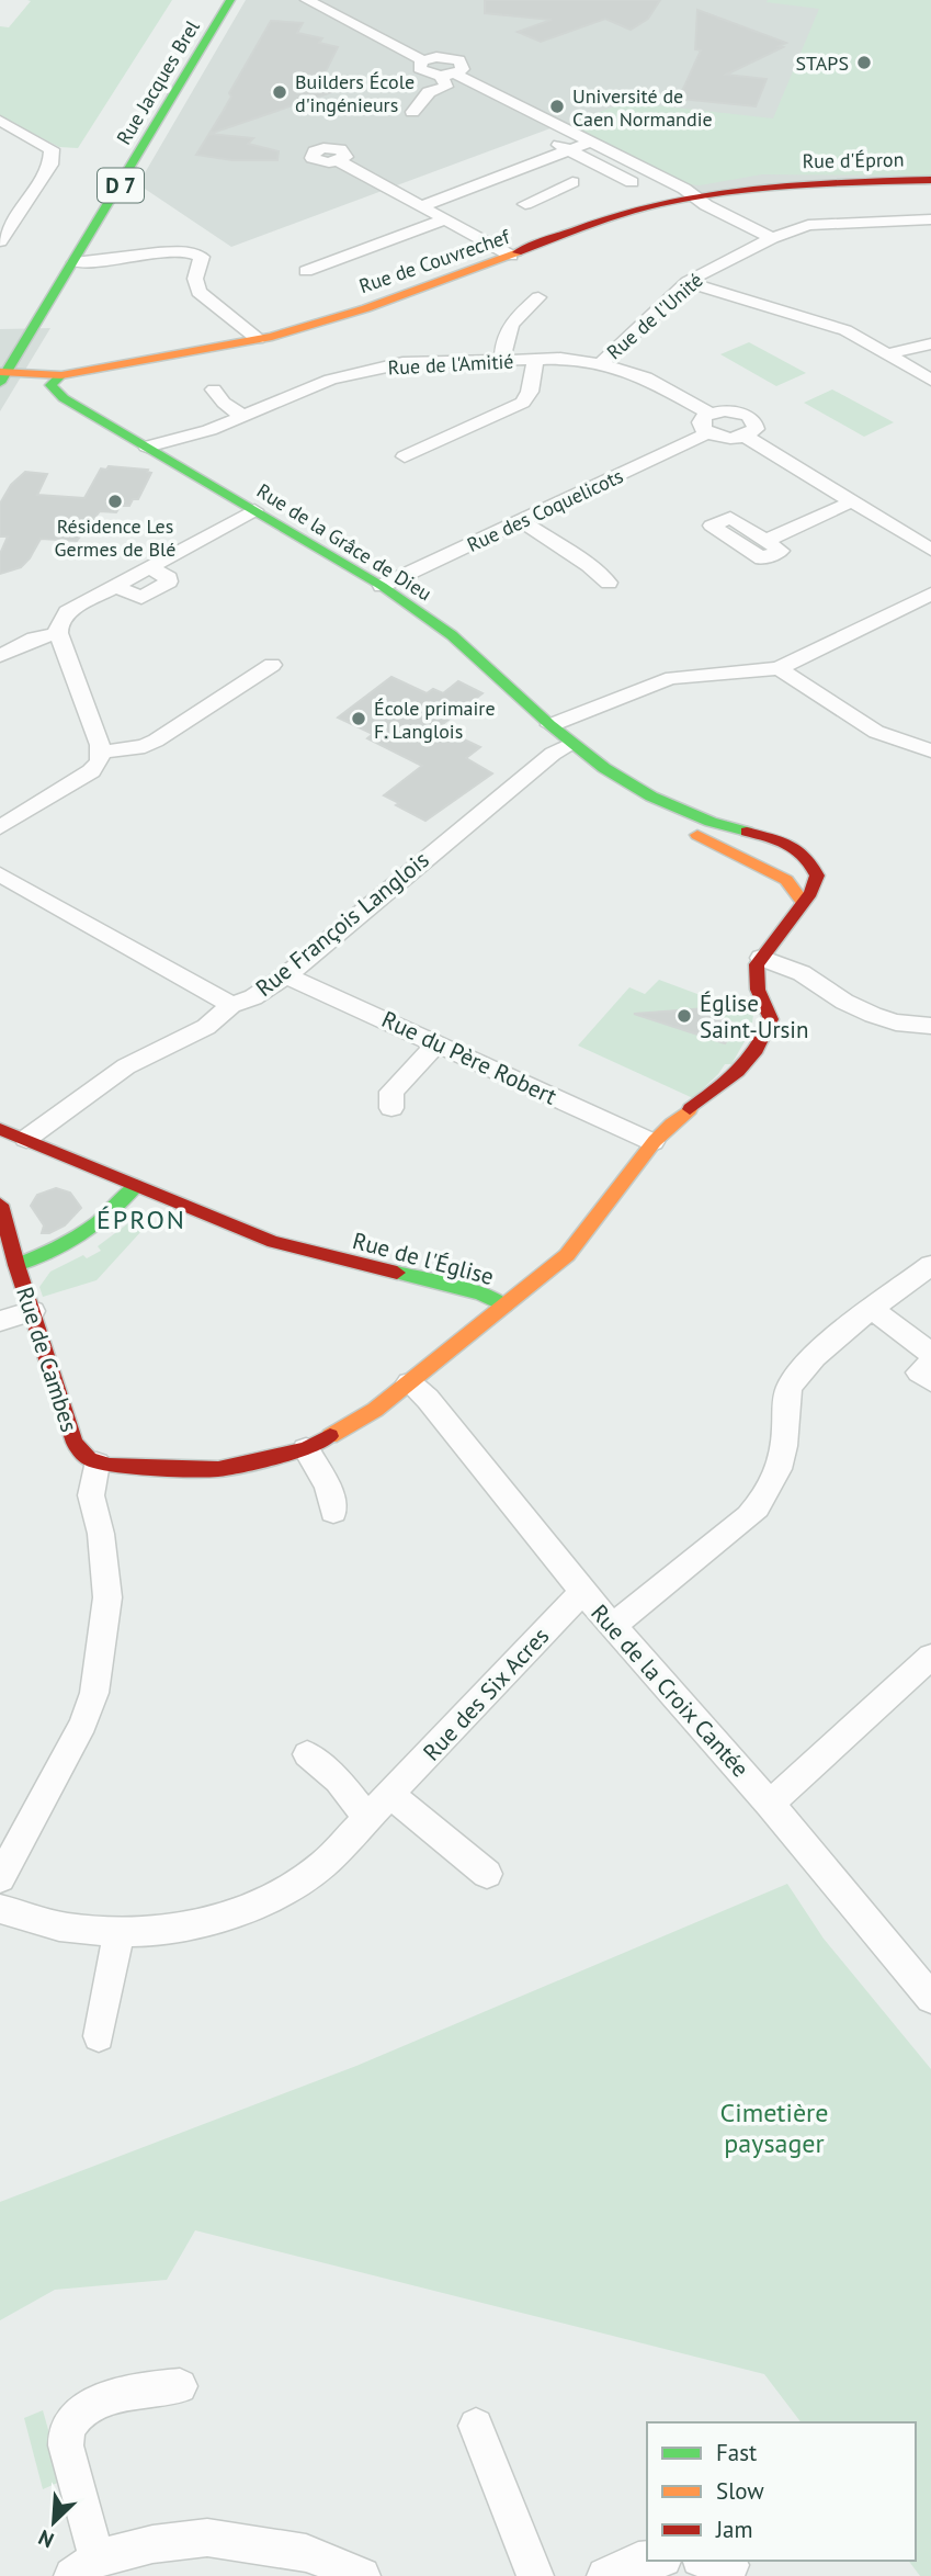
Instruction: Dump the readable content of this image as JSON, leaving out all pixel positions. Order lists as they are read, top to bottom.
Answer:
{
  "streets": {
    "street": [
      "Rue Jacques Brel",
      "Rue d'Épron",
      "D 7",
      "Rue de Couvrechef",
      "Rue de l'Unité",
      "Rue de l'Amitié",
      "Rue des Coquelicots",
      "Rue de la Grâce de Dieu",
      "Rue François Langlois",
      "Rue du Père Robert",
      "Rue de l'Église",
      "Rue de Cambes",
      "Rue de la Croix Cantée",
      "Rue des Six Acres"
    ]
  },
  "crossings": [
    ["Rue Jacques Brel", "Rue de Couvrechef"],
    ["Rue d'Épron", "Rue de Couvrechef"],
    ["Rue de Couvrechef", "Rue de la Grâce de Dieu"],
    ["Rue de l'Unité", "Rue de l'Amitié"],
    ["Rue de l'Amitié", "Rue de la Grâce de Dieu"],
    ["Rue des Coquelicots", "Rue de la Grâce de Dieu"],
    ["Rue de la Grâce de Dieu", "Rue François Langlois"],
    ["Rue François Langlois", "Rue du Père Robert"],
    ["Rue François Langlois", "Rue de l'Église"],
    ["Rue du Père Robert", "Rue de l'Église"],
    ["Rue de la Croix Cantée", "Rue des Six Acres"]
  ],
  "districts": ["ÉPRON"],
  "parks": ["Cimetière paysager"],
  "places": [
    "STAPS",
    "Builders École d'ingénieurs",
    "Université de Caen Normandie",
    "Résidence Les Germes de Blé",
    "École primaire F. Langlois",
    "Église Saint-Ursin"
  ],
  "legend": ["Fast", "Slow", "Jam"],
  "north": "bottom left"
}
